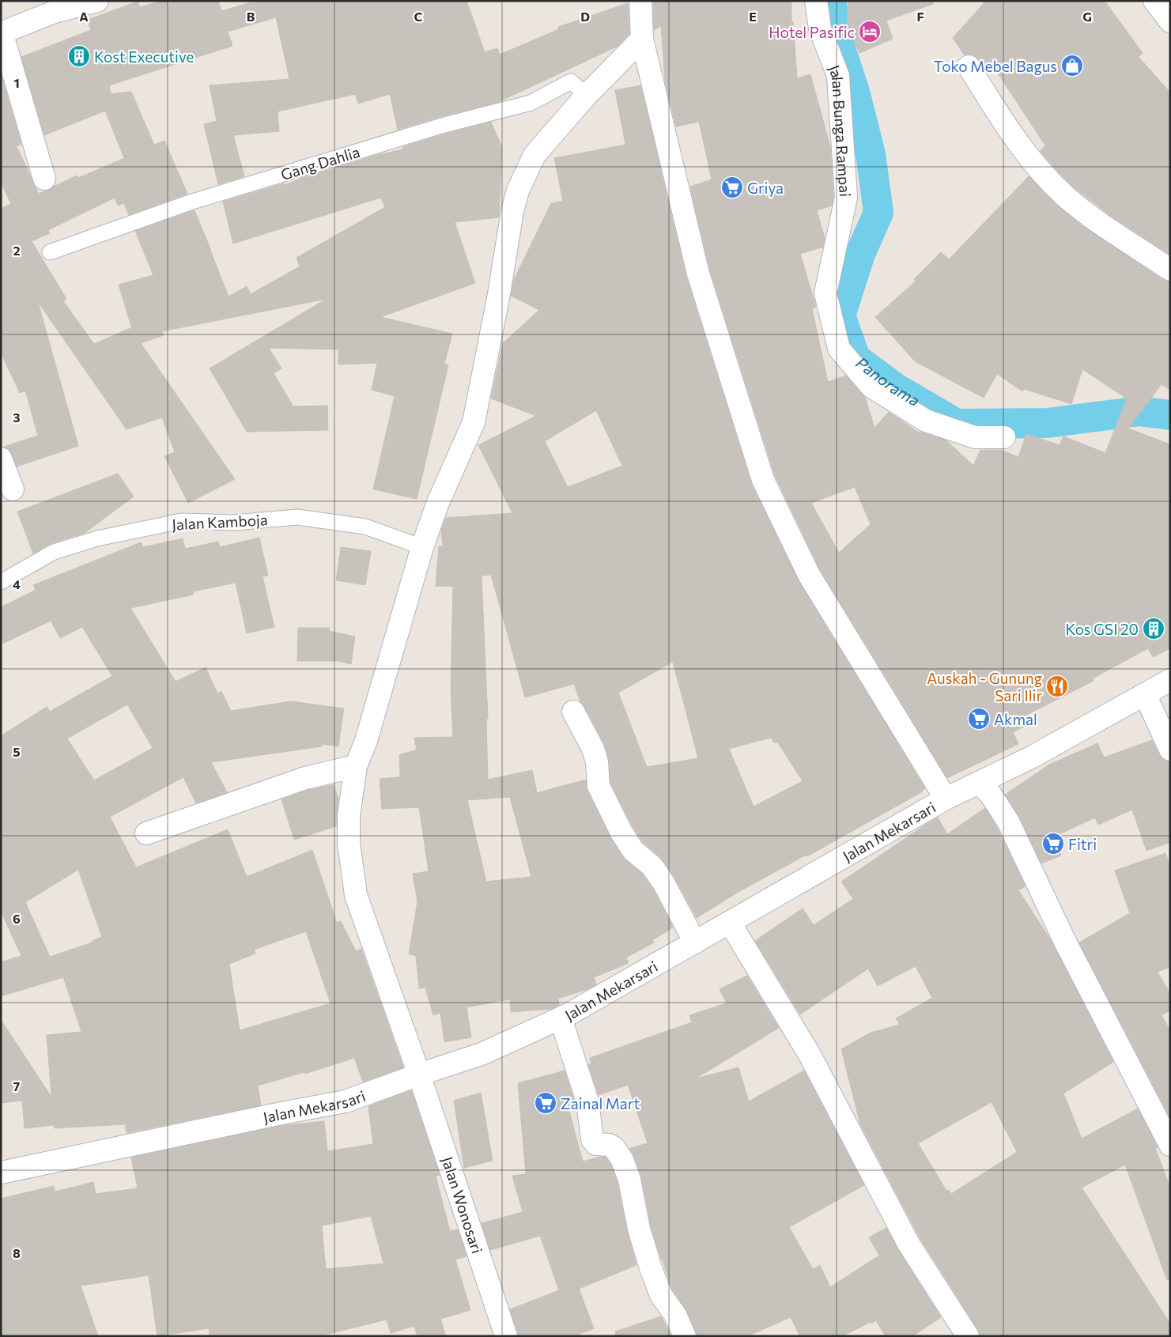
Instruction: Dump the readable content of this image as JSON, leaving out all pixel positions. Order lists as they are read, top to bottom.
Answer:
{
  "streets": {
    "street": ["Jalan Bunga Rampai", "Jalan Mekarsari", "Jalan Wonosari"],
    "lane": ["Gang Dahlia", "Jalan Kamboja"]
  },
  "crossings": [
    ["Gang Dahlia", "Jalan Wonosari"],
    ["Jalan Kamboja", "Jalan Wonosari"],
    ["Jalan Mekarsari", "Jalan Wonosari"]
  ],
  "water": ["Panorama"],
  "places": {
    "hotel": ["Hotel Pasific"],
    "building": ["Kost Executive", "Kos GSI 20"],
    "shop": ["Toko Mebel Bagus"],
    "supermarket": [
      "Griya",
      "Akmal",
      "Fitri",
      "Zainal Mart"
    ],
    "restaurant": ["Auskah - Gunung Sari Ilir"]
  },
  "grid": {
    "columns": [
      "A",
      "B",
      "C",
      "D",
      "E",
      "F",
      "G"
    ],
    "rows": [
      "1",
      "2",
      "3",
      "4",
      "5",
      "6",
      "7",
      "8"
    ]
  }
}
